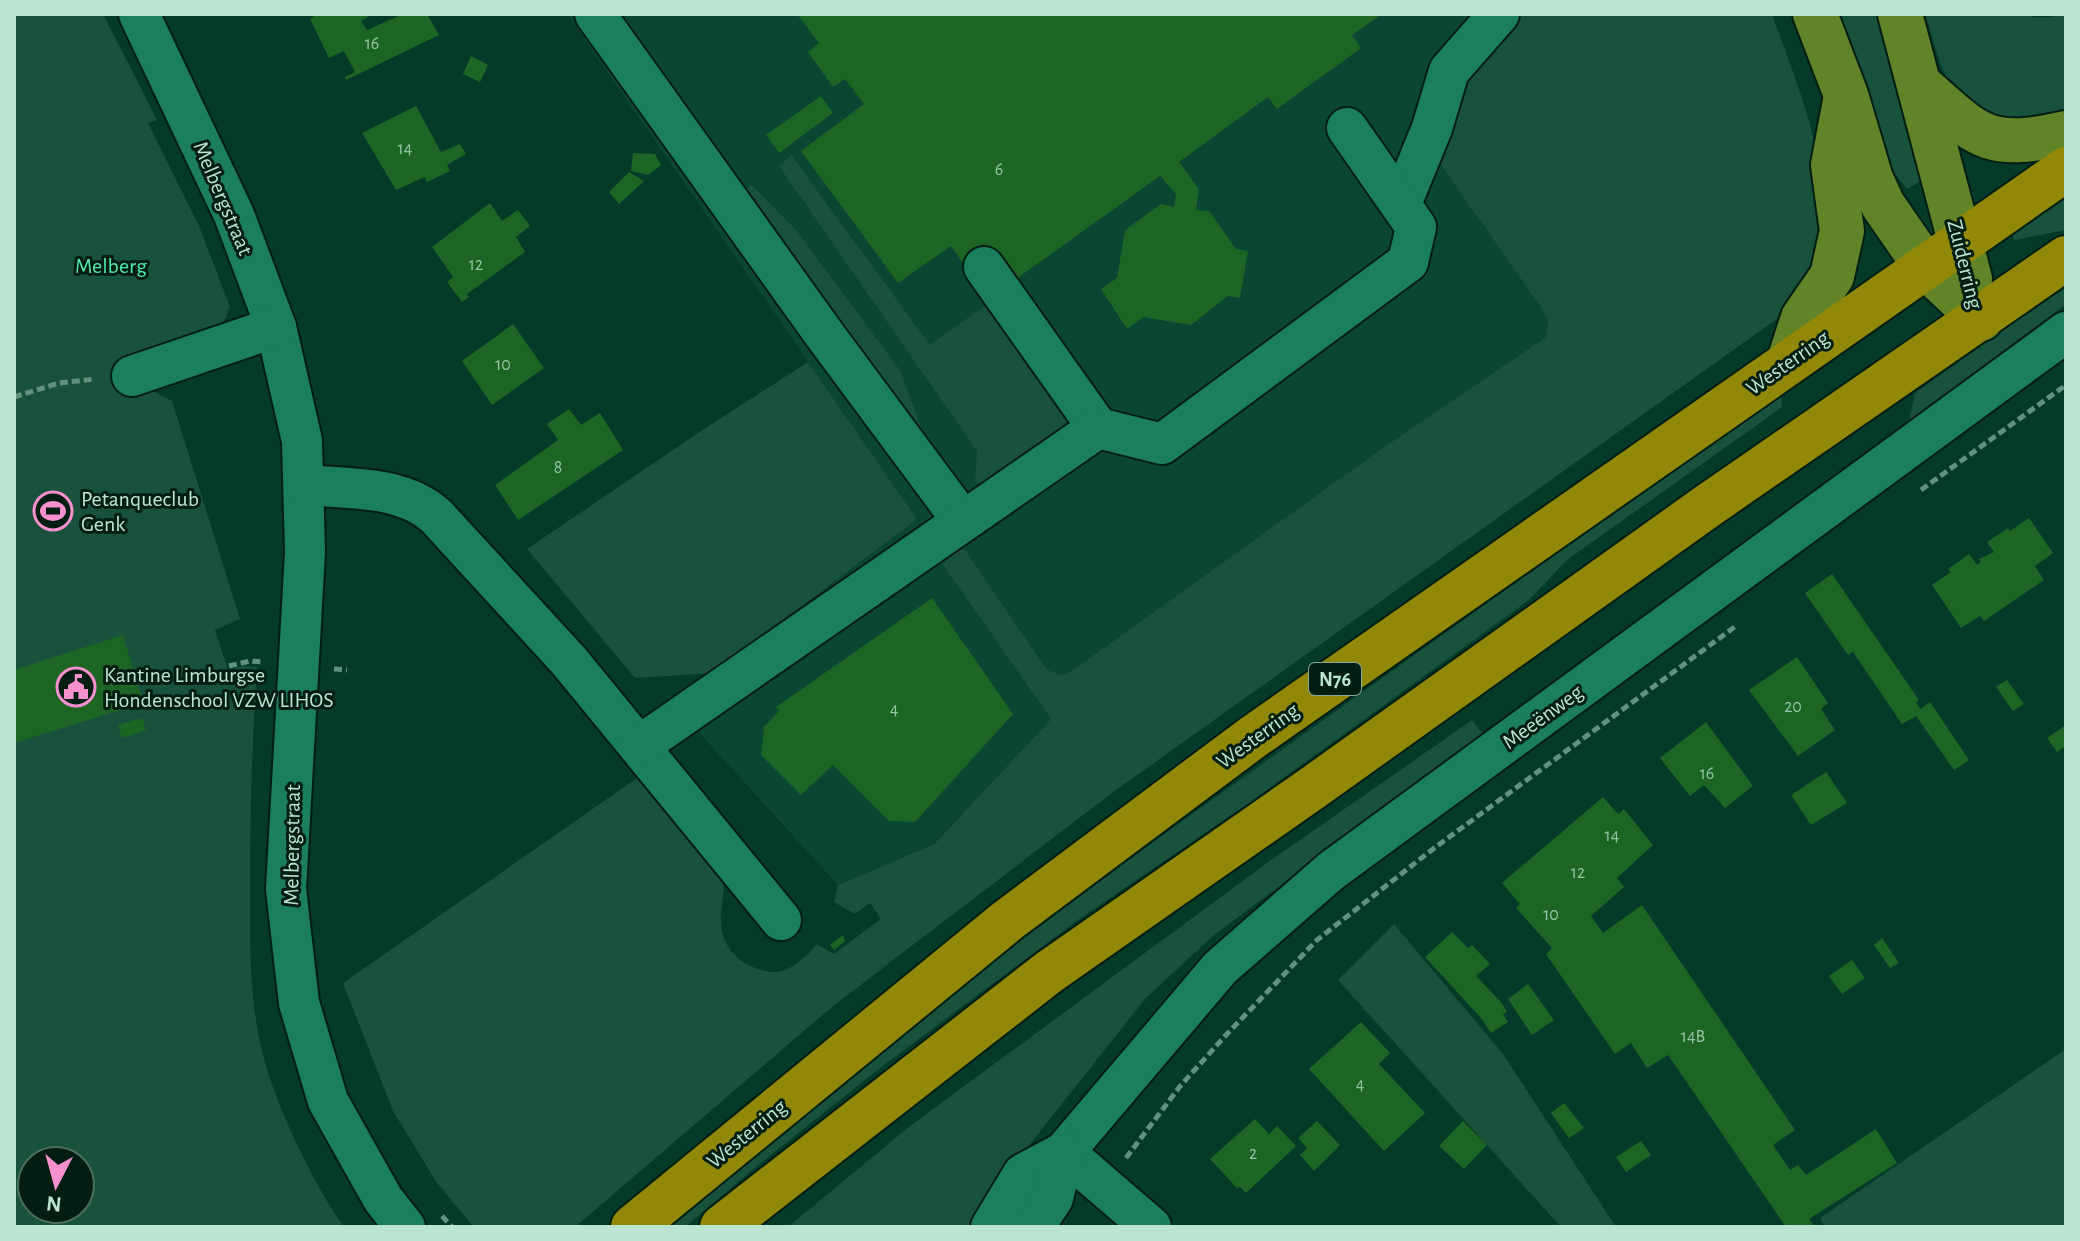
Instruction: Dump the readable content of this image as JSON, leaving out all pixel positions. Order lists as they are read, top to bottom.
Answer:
{
  "streets": {
    "highway": ["Westerring", "N76"],
    "main road": ["Zuiderring"],
    "street": ["Melbergstraat", "Meeënweg"]
  },
  "crossings": [
    ["Zuiderring", "Westerring"]
  ],
  "parks": ["Melberg"],
  "places": {
    "sports": ["Petanqueclub Genk"],
    "public building": ["Kantine Limburgse Hondenschool VZW LIHOS"]
  },
  "house_numbers": [
    "16",
    "14",
    "6",
    "12",
    "10",
    "8",
    "20",
    "4",
    "16",
    "14",
    "12",
    "10",
    "14B",
    "4",
    "2"
  ],
  "north": "bottom"
}
